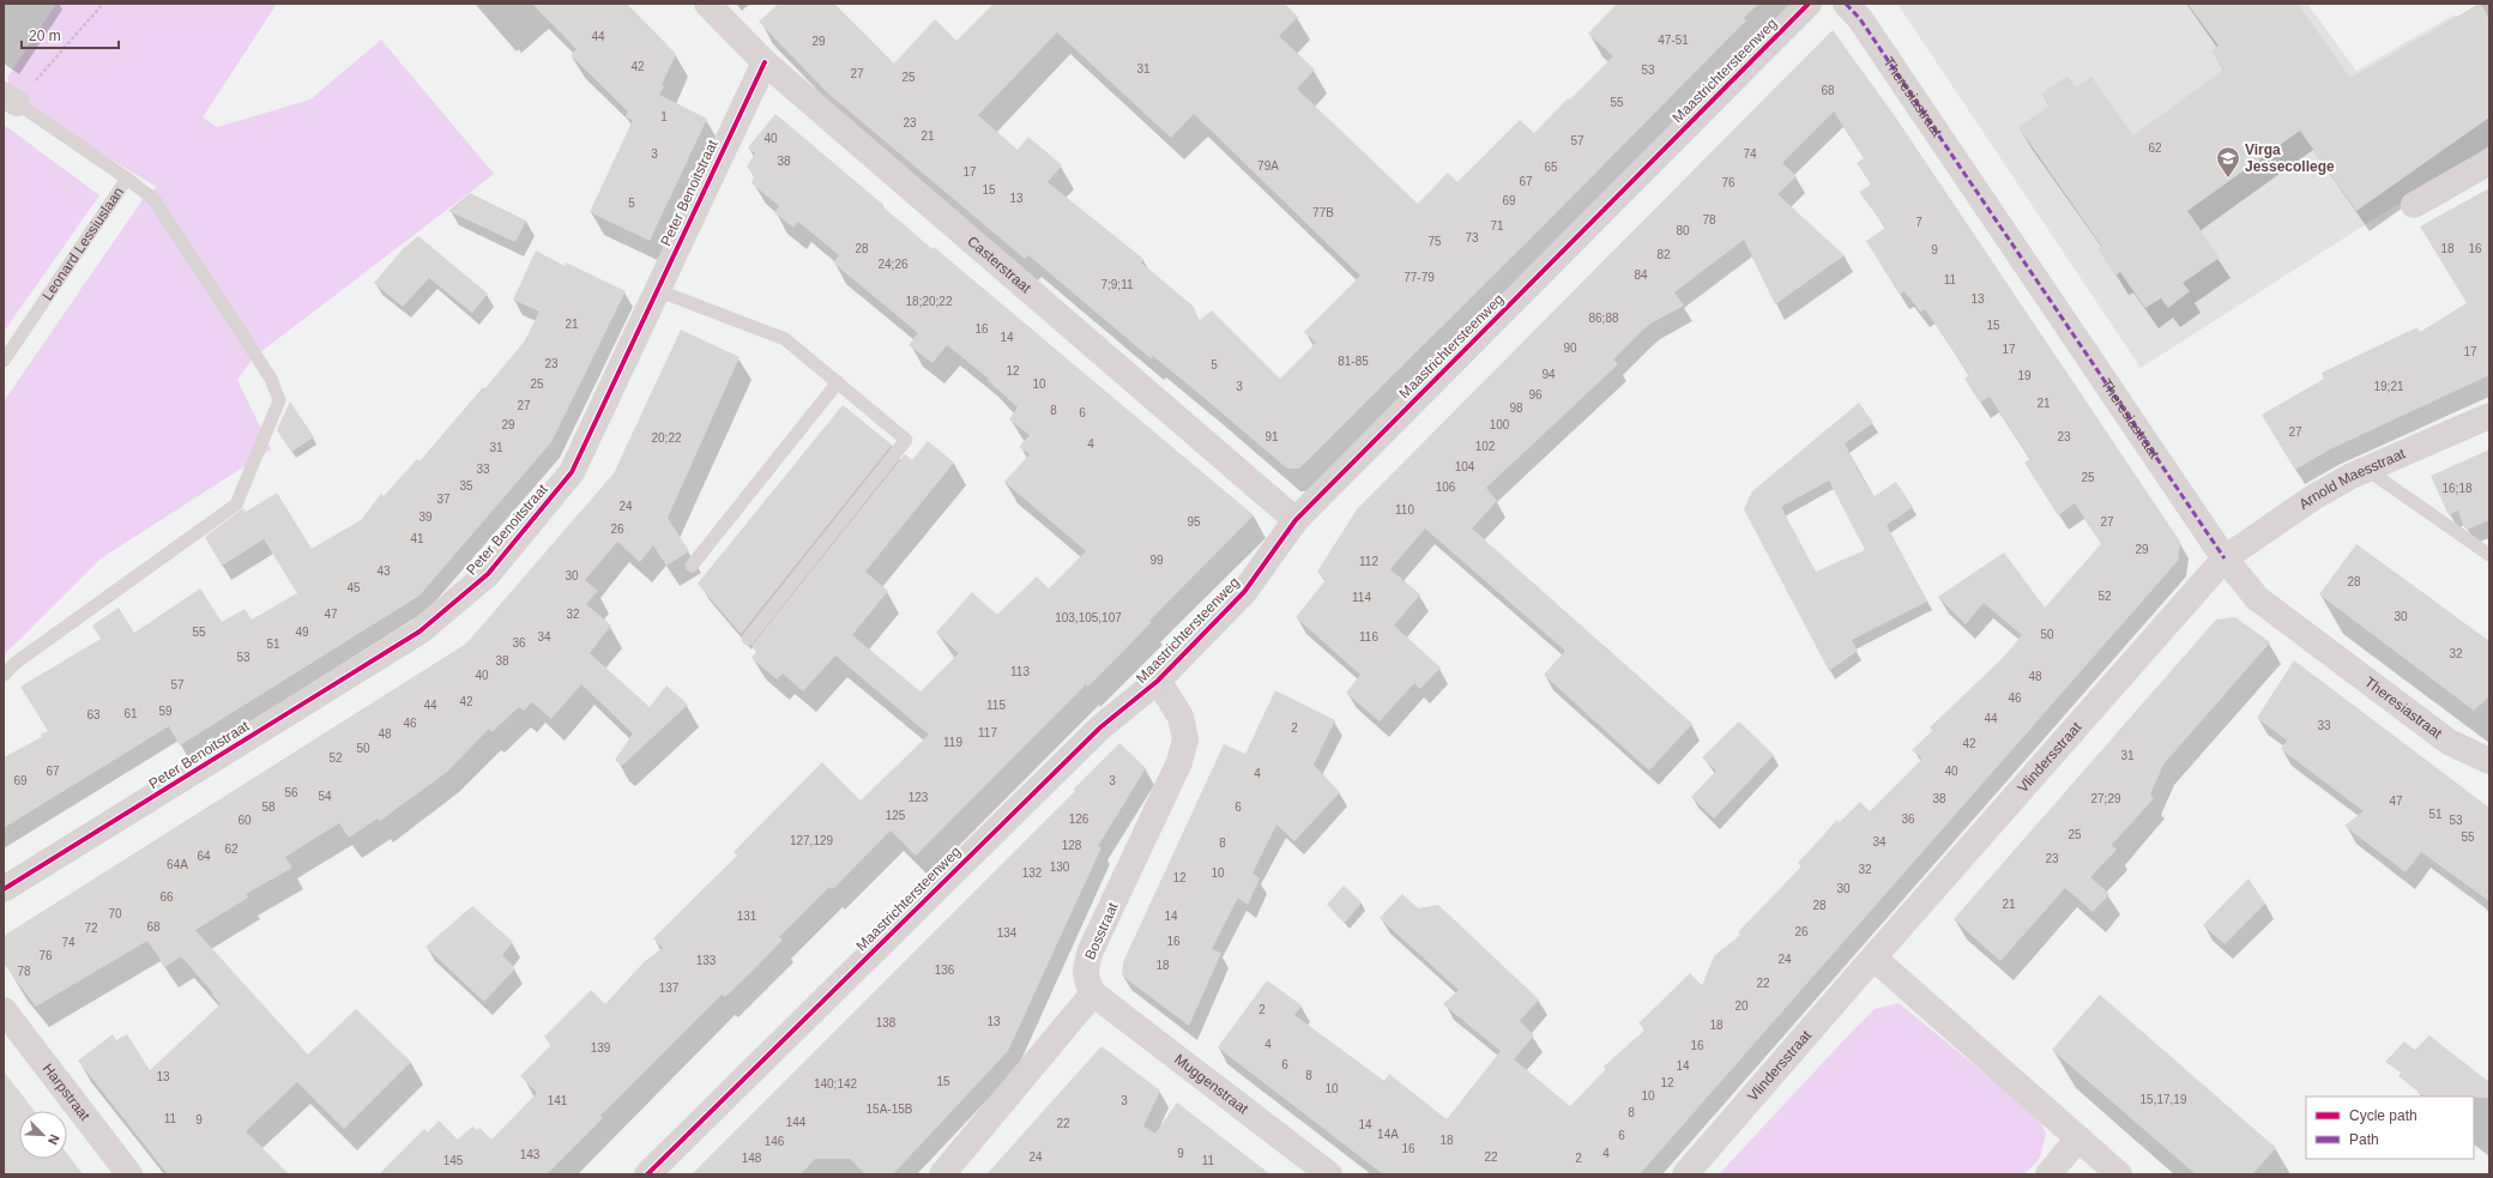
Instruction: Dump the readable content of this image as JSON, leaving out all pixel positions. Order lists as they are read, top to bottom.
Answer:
{
  "streets": {
    "main road": ["Maastrichtersteenweg"],
    "street": [
      "Theresiastraat",
      "Peter Benoitstraat",
      "Casterstraat",
      "Arnold Maesstraat",
      "Vlindersstraat",
      "Bosstraat",
      "Muggenstraat",
      "Harpstraat"
    ],
    "lane": ["Leonard Lessiuslaan"]
  },
  "crossings": [
    ["Maastrichtersteenweg", "Casterstraat"],
    ["Maastrichtersteenweg", "Bosstraat"],
    ["Theresiastraat", "Arnold Maesstraat"],
    ["Theresiastraat", "Vlindersstraat"],
    ["Peter Benoitstraat", "Casterstraat"],
    ["Arnold Maesstraat", "Vlindersstraat"],
    ["Bosstraat", "Muggenstraat"]
  ],
  "places": {
    "school or university": ["Virga Jessecollege"]
  },
  "house_numbers": [
    "44",
    "47-51",
    "29",
    "42",
    "31",
    "53",
    "27",
    "25",
    "68",
    "55",
    "1",
    "23",
    "21",
    "40",
    "57",
    "62",
    "3",
    "74",
    "38",
    "79A",
    "65",
    "17",
    "67",
    "76",
    "15",
    "13",
    "69",
    "5",
    "77B",
    "78",
    "7",
    "71",
    "80",
    "73",
    "75",
    "28",
    "18",
    "16",
    "9",
    "82",
    "24;26",
    "84",
    "77-79",
    "11",
    "7;9;11",
    "13",
    "18;20;22",
    "86;88",
    "21",
    "15",
    "16",
    "14",
    "90",
    "17",
    "17",
    "81-85",
    "23",
    "5",
    "12",
    "94",
    "19",
    "25",
    "10",
    "3",
    "19;21",
    "96",
    "21",
    "27",
    "98",
    "8",
    "6",
    "29",
    "100",
    "27",
    "91",
    "23",
    "20;22",
    "4",
    "102",
    "31",
    "104",
    "33",
    "25",
    "35",
    "106",
    "16;18",
    "37",
    "24",
    "110",
    "39",
    "95",
    "27",
    "26",
    "41",
    "29",
    "99",
    "112",
    "43",
    "30",
    "28",
    "45",
    "52",
    "114",
    "47",
    "32",
    "30",
    "103,105,107",
    "55",
    "49",
    "50",
    "34",
    "116",
    "36",
    "51",
    "32",
    "53",
    "38",
    "113",
    "40",
    "48",
    "57",
    "46",
    "42",
    "44",
    "115",
    "59",
    "61",
    "63",
    "44",
    "46",
    "33",
    "2",
    "117",
    "48",
    "119",
    "42",
    "50",
    "31",
    "52",
    "67",
    "40",
    "4",
    "69",
    "3",
    "56",
    "54",
    "123",
    "38",
    "27;29",
    "47",
    "58",
    "6",
    "51",
    "125",
    "126",
    "36",
    "60",
    "53",
    "25",
    "55",
    "127,129",
    "34",
    "8",
    "128",
    "62",
    "64",
    "23",
    "64A",
    "130",
    "32",
    "132",
    "10",
    "12",
    "30",
    "66",
    "21",
    "28",
    "70",
    "131",
    "14",
    "68",
    "72",
    "26",
    "134",
    "16",
    "74",
    "76",
    "24",
    "133",
    "18",
    "136",
    "78",
    "22",
    "137",
    "20",
    "2",
    "13",
    "138",
    "18",
    "4",
    "16",
    "139",
    "6",
    "14",
    "8",
    "13",
    "15",
    "12",
    "140;142",
    "10",
    "10",
    "15,17,19",
    "141",
    "3",
    "15A-15B",
    "8",
    "11",
    "9",
    "144",
    "22",
    "14",
    "14A",
    "6",
    "18",
    "146",
    "16",
    "9",
    "4",
    "143",
    "24",
    "22",
    "148",
    "2",
    "145",
    "11"
  ],
  "legend": ["Cycle path", "Path"],
  "scale_bar": "20 m",
  "north": "bottom right"
}
